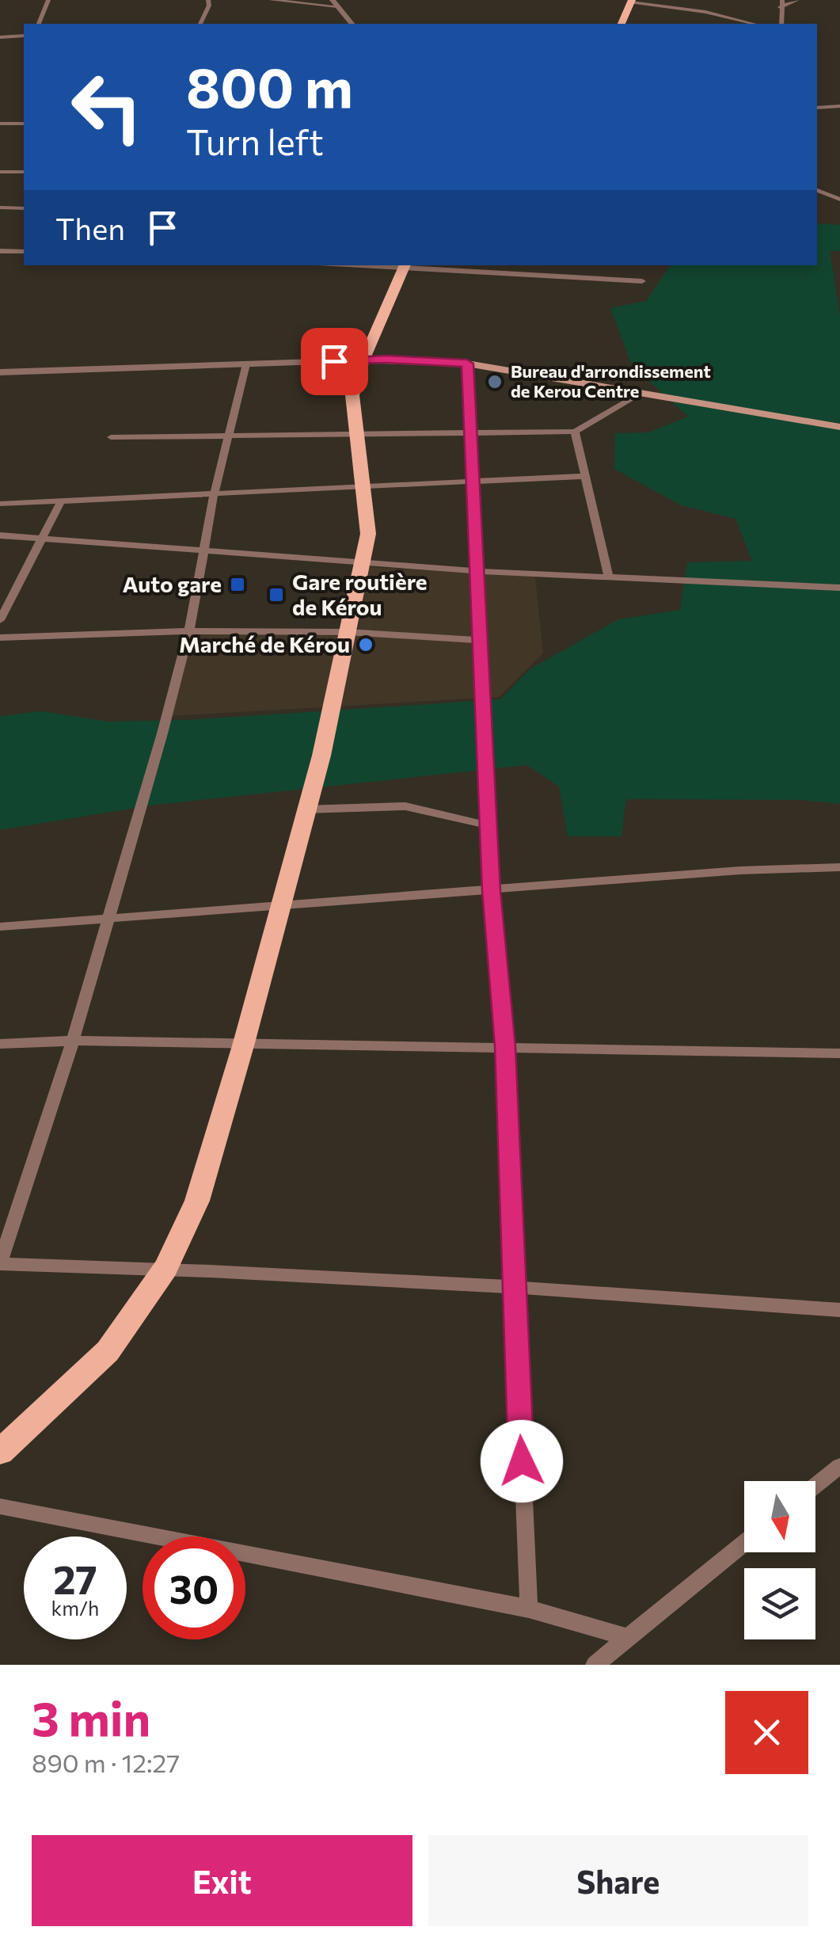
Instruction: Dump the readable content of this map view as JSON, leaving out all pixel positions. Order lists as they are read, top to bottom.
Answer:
{
  "places": {
    "other": ["Bureau d'arrondissement de Kerou Centre", "Marché de Kérou"],
    "transit": ["Auto gare", "Gare routière de Kérou"]
  },
  "north": "bottom",
  "page": {
    "turn": ["800 m", "Turn left"],
    "then": "Then",
    "speed": "27 km/h",
    "limit": "30",
    "heading": ["3 min", "890 m · 12:27"],
    "buttons": ["Exit", "Share"]
  }
}
